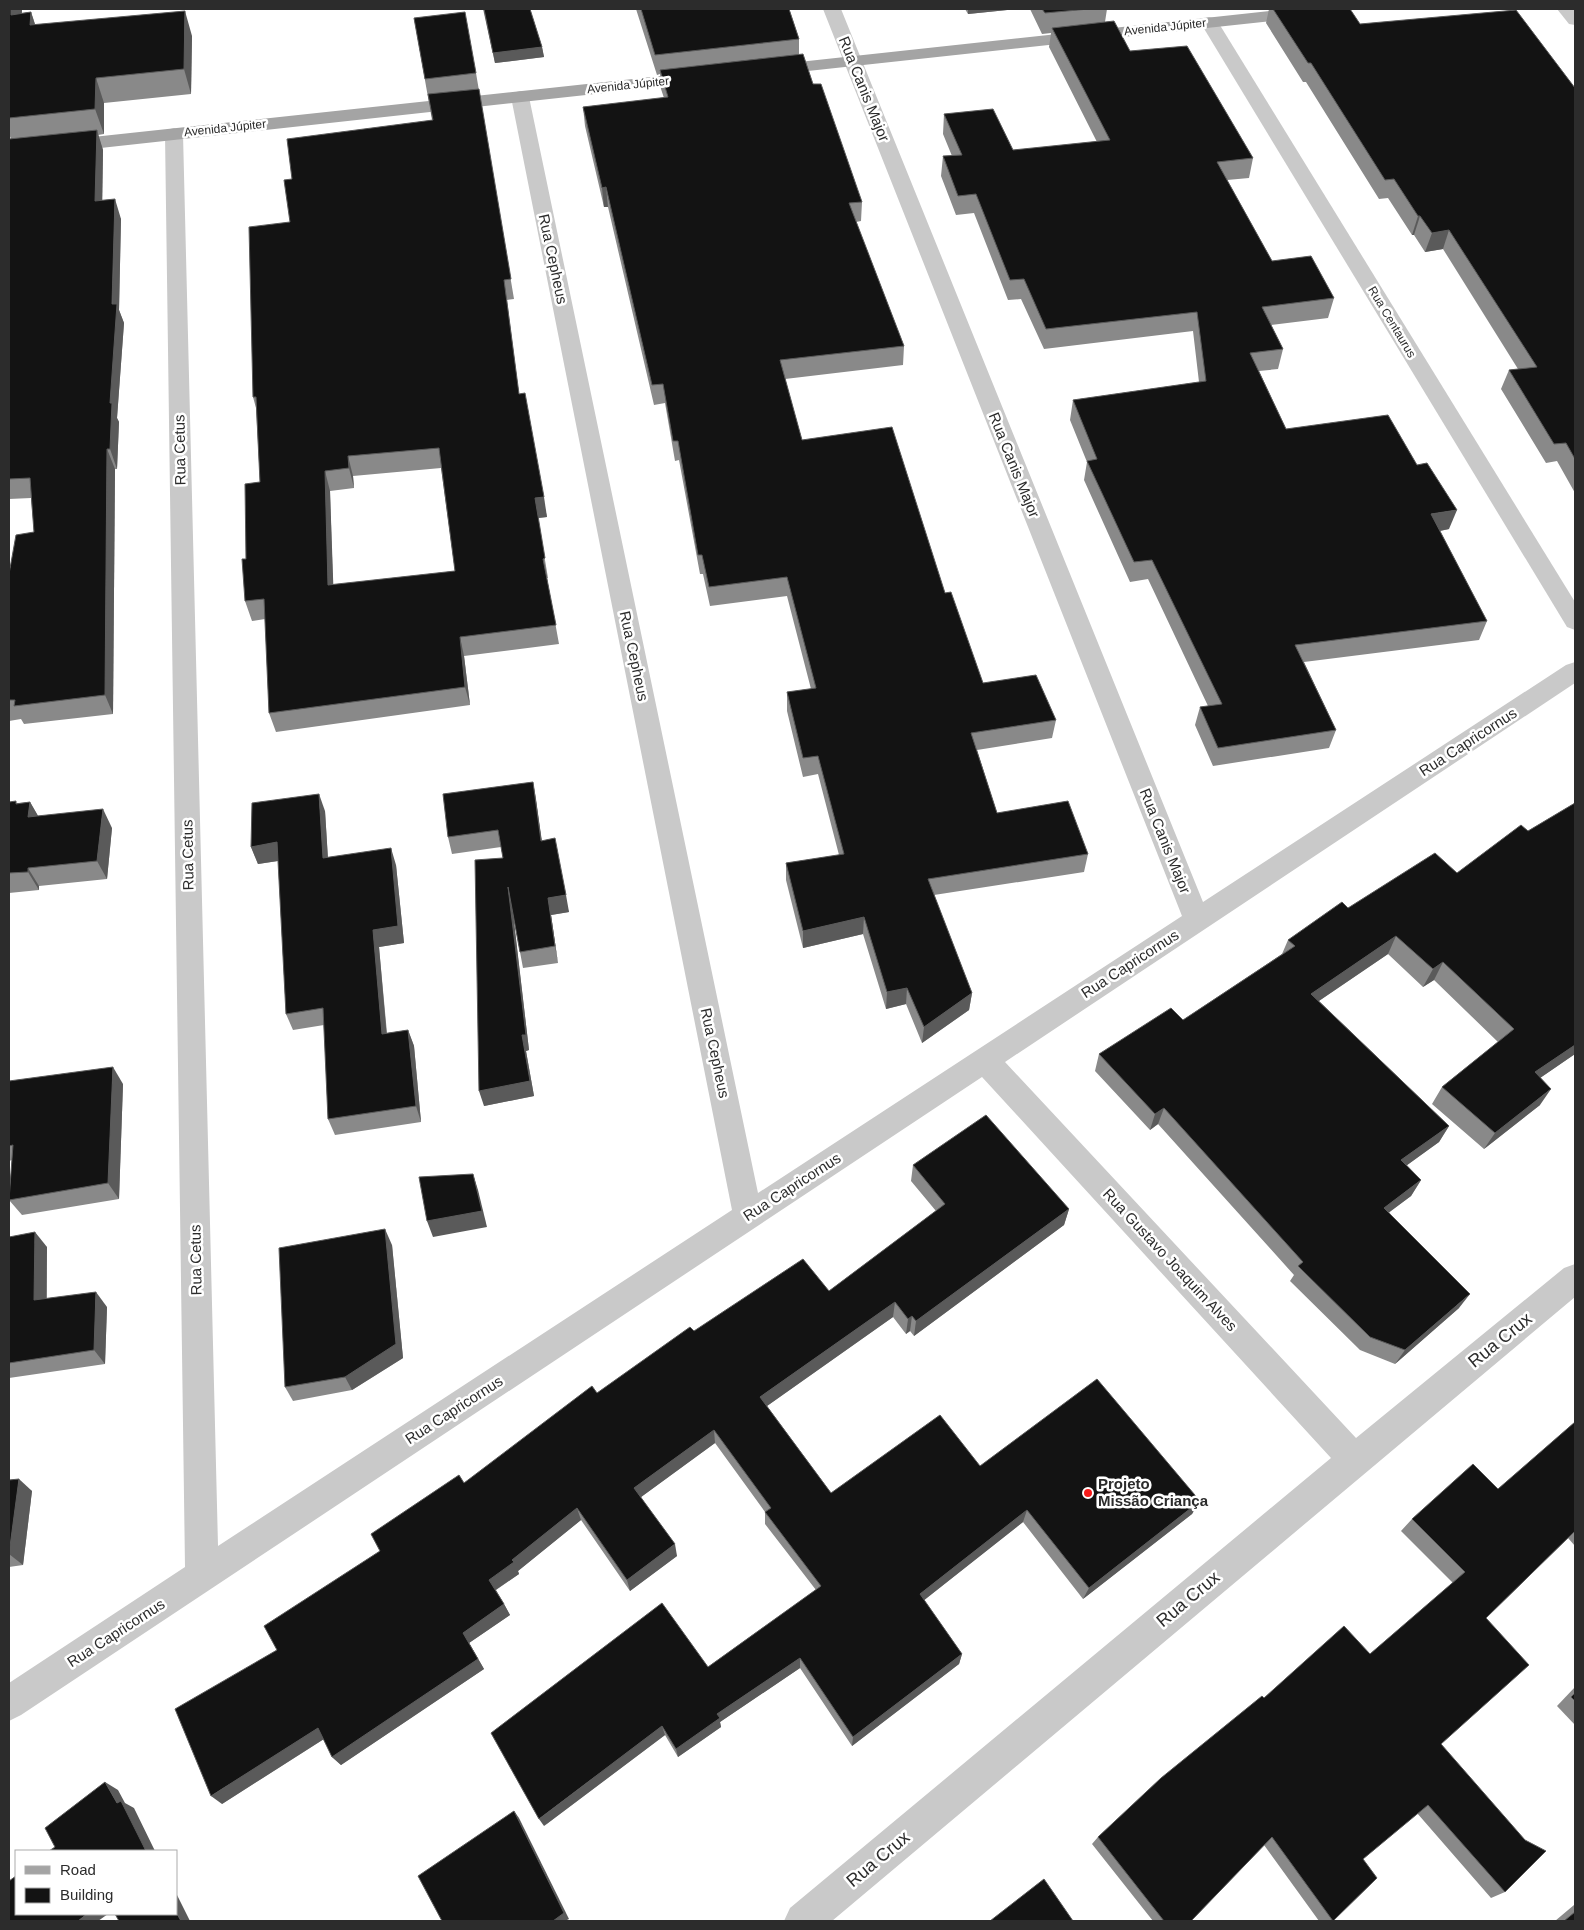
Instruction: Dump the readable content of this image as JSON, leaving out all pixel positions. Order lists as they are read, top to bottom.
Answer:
{
  "streets": {
    "main road": ["Avenida Júpiter"],
    "street": [
      "Rua Canis Major",
      "Rua Cepheus",
      "Rua Centaurus",
      "Rua Cetus",
      "Rua Capricornus",
      "Rua Gustavo Joaquim Alves",
      "Rua Crux"
    ]
  },
  "crossings": [
    ["Avenida Júpiter", "Rua Canis Major"],
    ["Avenida Júpiter", "Rua Cepheus"],
    ["Avenida Júpiter", "Rua Centaurus"],
    ["Avenida Júpiter", "Rua Cetus"],
    ["Rua Canis Major", "Rua Capricornus"],
    ["Rua Cepheus", "Rua Capricornus"],
    ["Rua Cetus", "Rua Capricornus"],
    ["Rua Capricornus", "Rua Gustavo Joaquim Alves"],
    ["Rua Gustavo Joaquim Alves", "Rua Crux"]
  ],
  "places": ["Projeto Missão Criança"],
  "legend": ["Road", "Building"]
}
